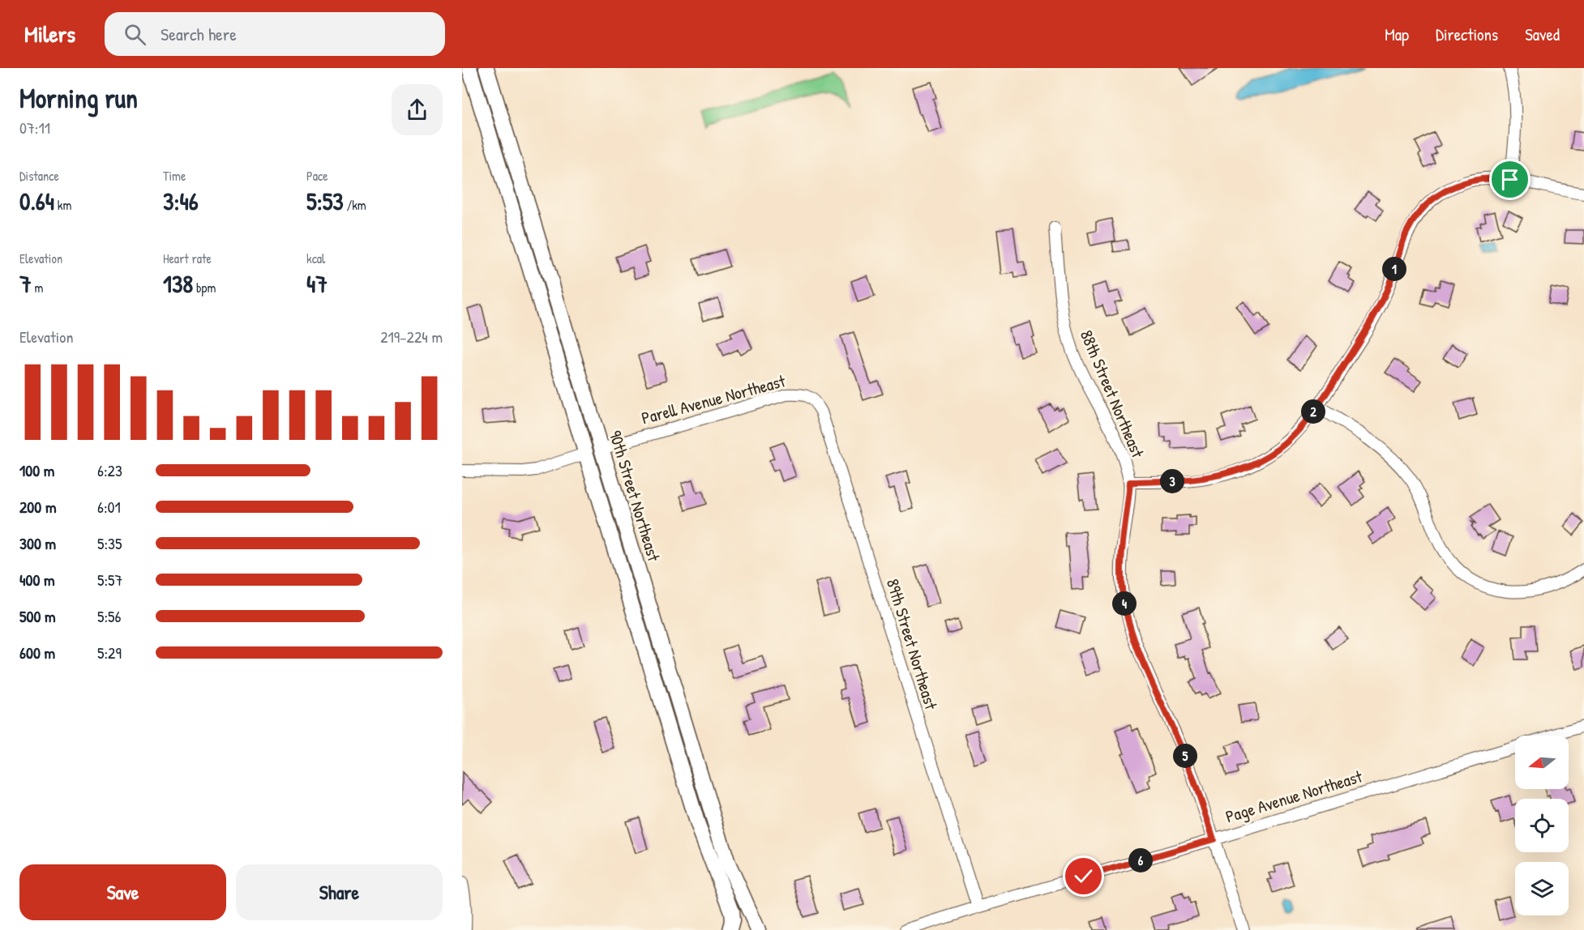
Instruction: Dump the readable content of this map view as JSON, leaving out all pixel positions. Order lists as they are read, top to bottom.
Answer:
{
  "streets": {
    "main road": ["90th Street Northeast"],
    "street": [
      "88th Street Northeast",
      "Parell Avenue Northeast",
      "89th Street Northeast",
      "Page Avenue Northeast"
    ]
  },
  "crossings": [
    ["88th Street Northeast", "Page Avenue Northeast"],
    ["Parell Avenue Northeast", "90th Street Northeast"],
    ["Parell Avenue Northeast", "89th Street Northeast"],
    ["89th Street Northeast", "Page Avenue Northeast"]
  ],
  "north": "left",
  "page": {
    "header": "Milers",
    "search": "Search here",
    "nav": ["Map", "Directions", "Saved"],
    "heading": ["Morning run", "07:11"],
    "stats": [
      ["Distance", "0.64 km"],
      ["Time", "3:46"],
      ["Pace", "5:53 /km"],
      ["Elevation", "7 m"],
      ["Heart rate", "138 bpm"],
      ["kcal", "47"]
    ],
    "pins": [
      "1",
      "2",
      "3",
      "4",
      "5",
      "6"
    ],
    "chart": ["Elevation", "219–224 m"],
    "list": [
      {
        "name": "100 m",
        "note": "6:23"
      },
      {
        "name": "200 m",
        "note": "6:01"
      },
      {
        "name": "300 m",
        "note": "5:35"
      },
      {
        "name": "400 m",
        "note": "5:57"
      },
      {
        "name": "500 m",
        "note": "5:56"
      },
      {
        "name": "600 m",
        "note": "5:29"
      }
    ],
    "buttons": ["Save", "Share"]
  }
}
